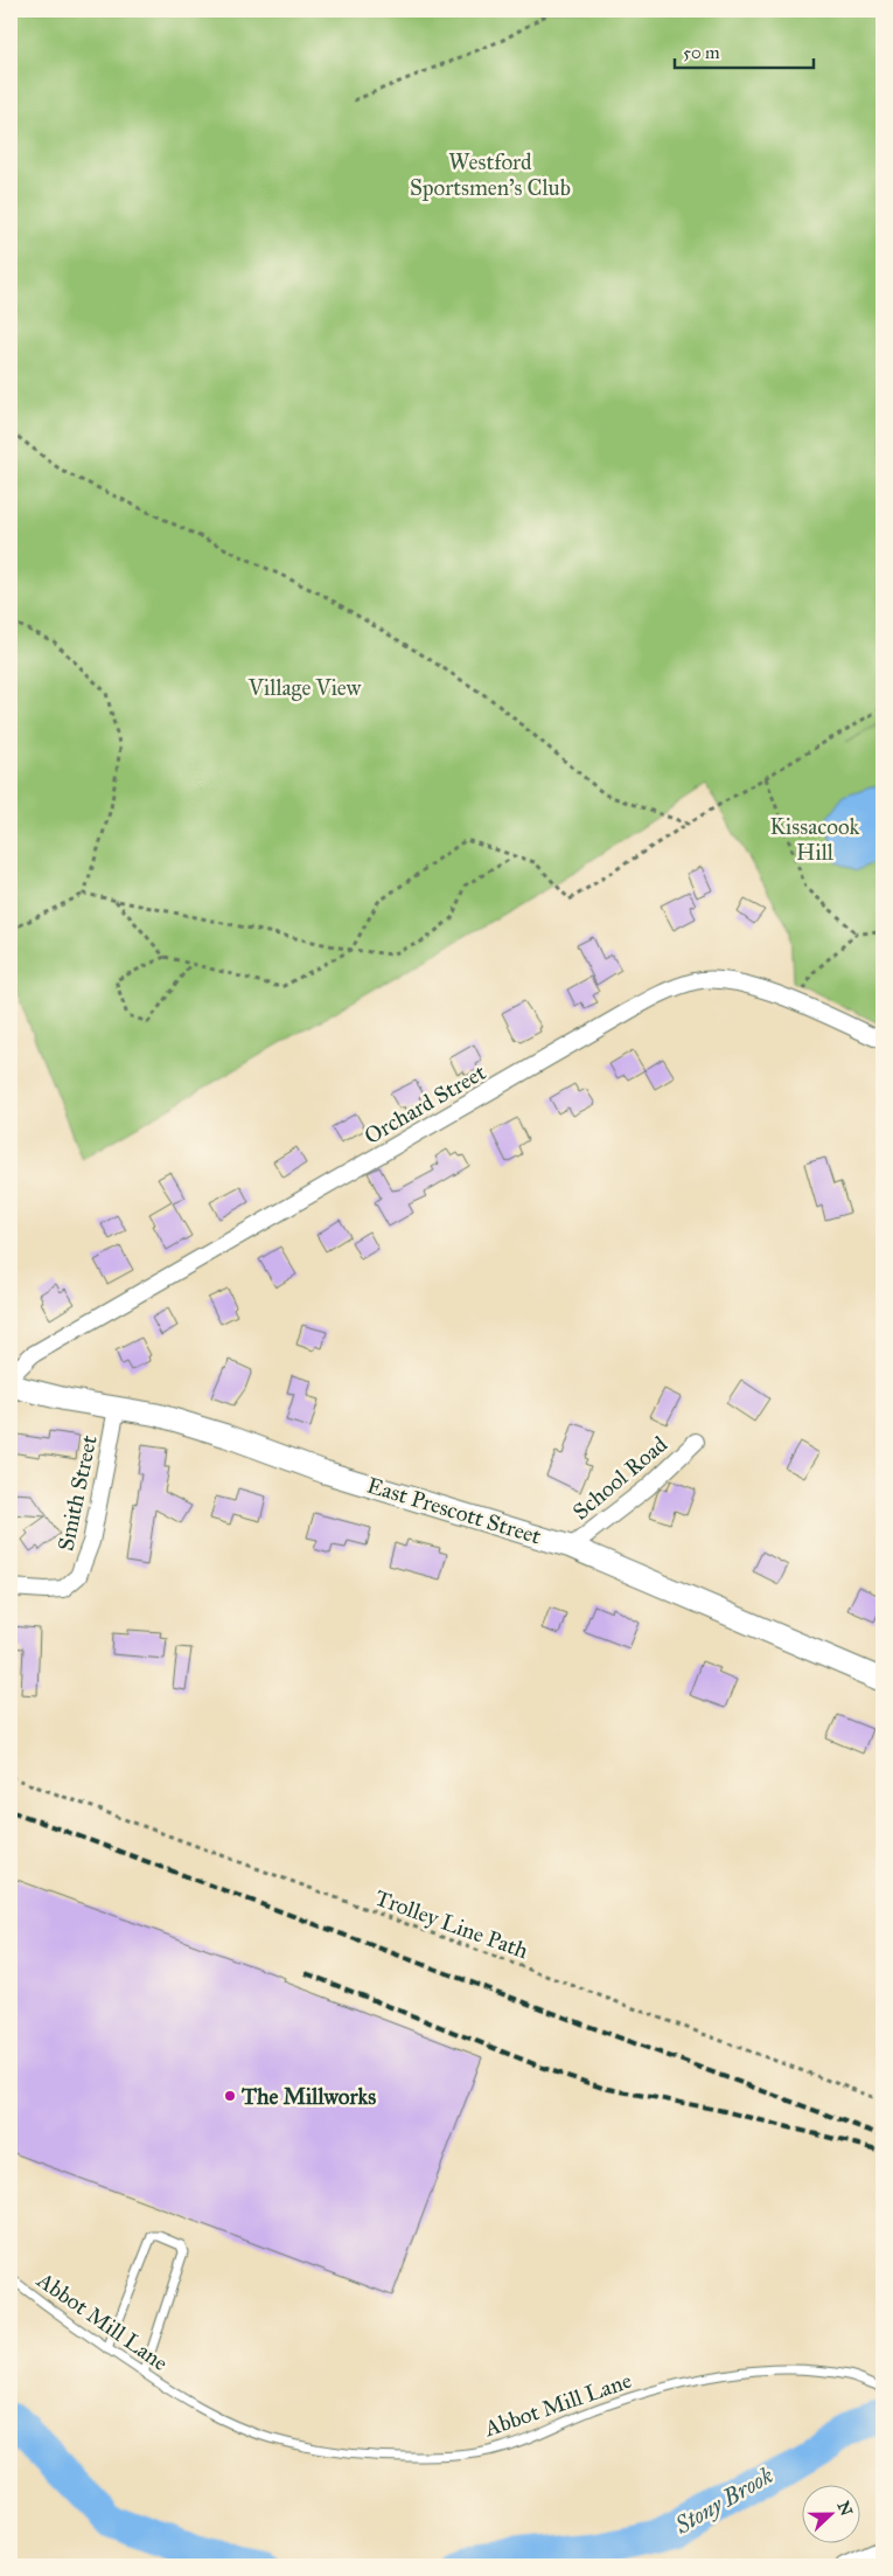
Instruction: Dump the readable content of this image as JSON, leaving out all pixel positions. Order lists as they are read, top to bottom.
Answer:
{
  "streets": {
    "main road": ["East Prescott Street"],
    "street": ["Orchard Street", "School Road", "Smith Street"],
    "lane": ["Abbot Mill Lane"],
    "path": ["Trolley Line Path"]
  },
  "crossings": [
    ["School Road", "East Prescott Street"],
    ["Smith Street", "East Prescott Street"]
  ],
  "water": ["Stony Brook"],
  "parks": ["Westford Sportsmen’s Club", "Village View", "Kissacook Hill"],
  "places": ["The Millworks"],
  "scale_bar": "50 m",
  "north": "right"
}
